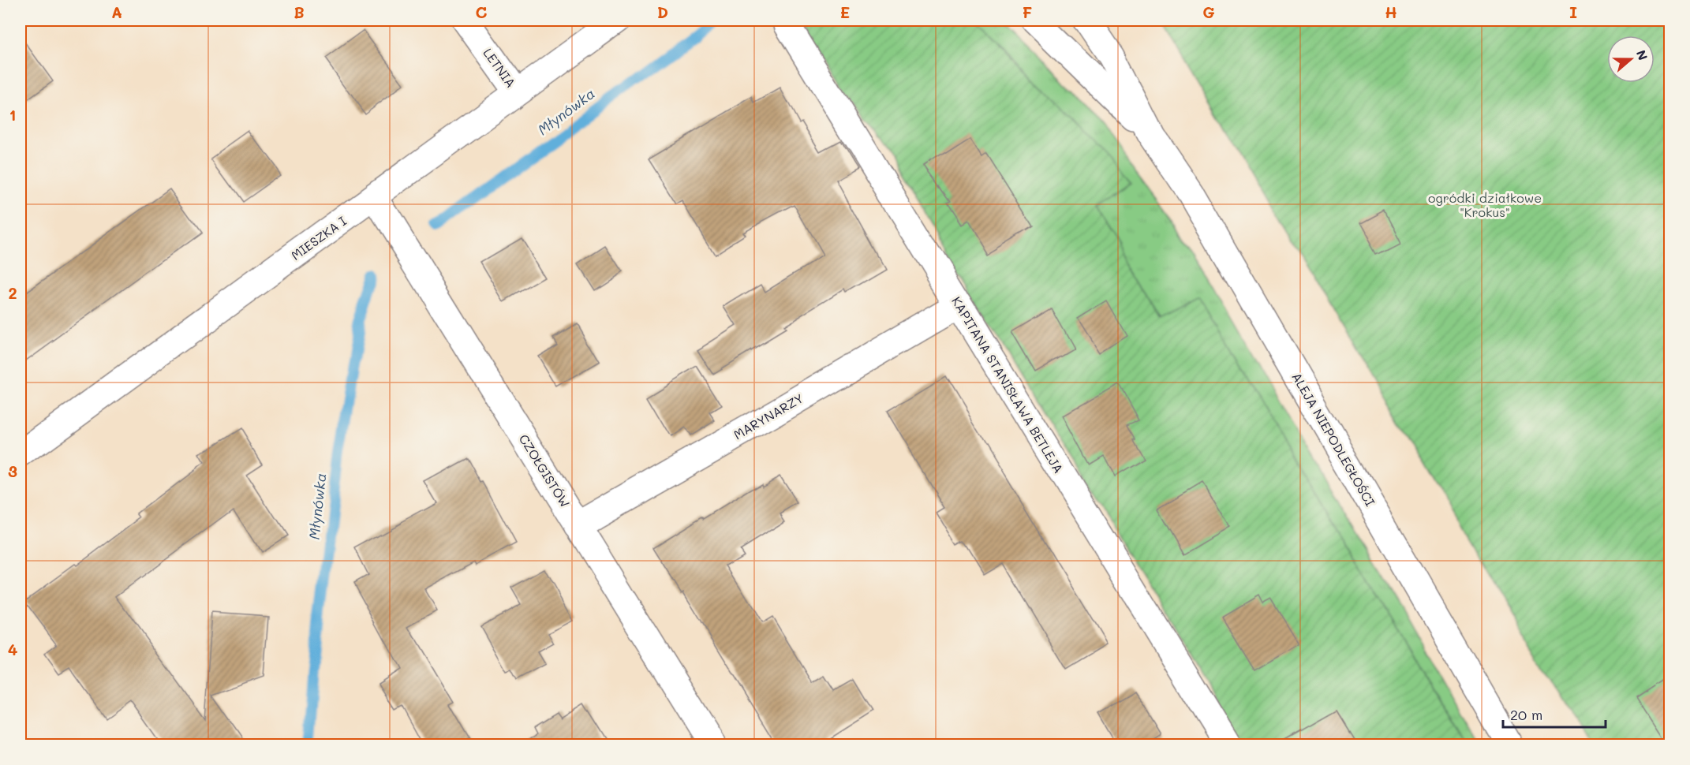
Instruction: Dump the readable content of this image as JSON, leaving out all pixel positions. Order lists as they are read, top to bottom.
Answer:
{
  "streets": {
    "street": [
      "LETNIA",
      "MIESZKA I",
      "KAPITANA STANISŁAWA BETLEJA",
      "MARYNARZY",
      "ALEJA NIEPODLEGŁOŚCI",
      "CZOŁGISTÓW"
    ]
  },
  "crossings": [
    ["LETNIA", "MIESZKA I"],
    ["MIESZKA I", "CZOŁGISTÓW"],
    ["KAPITANA STANISŁAWA BETLEJA", "MARYNARZY"],
    ["MARYNARZY", "CZOŁGISTÓW"]
  ],
  "water": ["Młynówka"],
  "parks": ["ogródki działkowe \"Krokus\""],
  "scale_bar": "20 m",
  "north": "right",
  "grid": {
    "columns": [
      "A",
      "B",
      "C",
      "D",
      "E",
      "F",
      "G",
      "H",
      "I"
    ],
    "rows": [
      "1",
      "2",
      "3",
      "4"
    ]
  }
}
